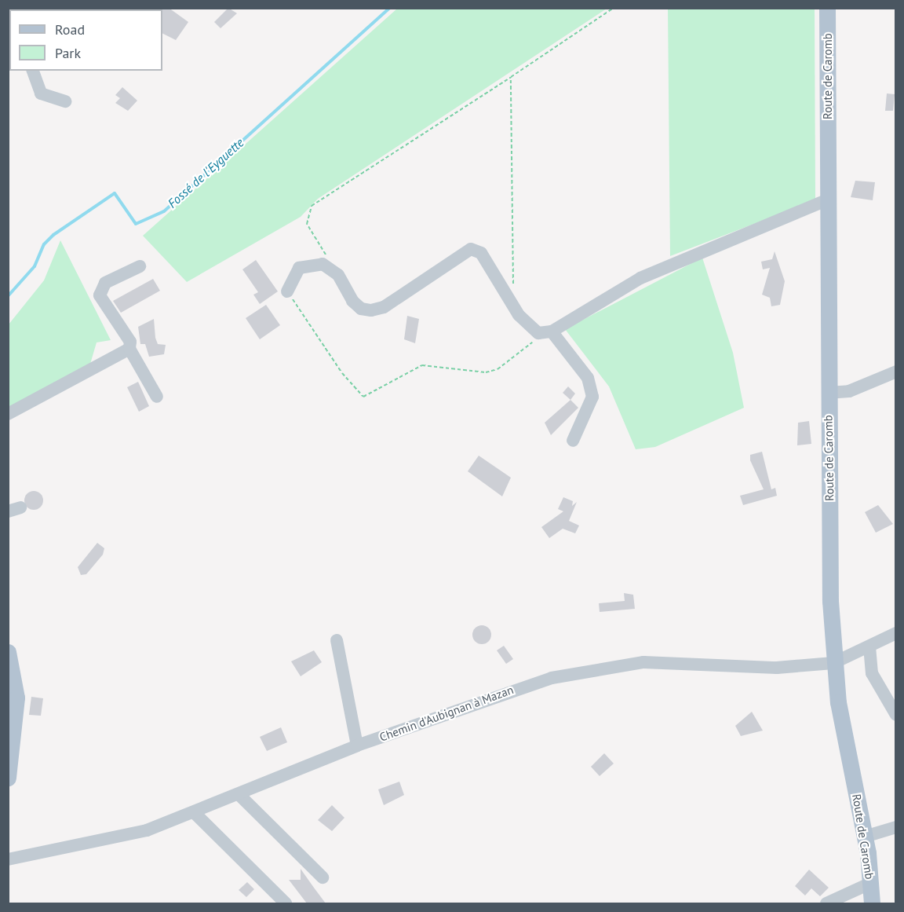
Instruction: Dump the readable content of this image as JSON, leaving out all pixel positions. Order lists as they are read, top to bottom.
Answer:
{
  "streets": {
    "main road": ["Route de Caromb"],
    "street": ["Chemin d'Aubignan à Mazan"]
  },
  "crossings": [
    ["Route de Caromb", "Chemin d'Aubignan à Mazan"]
  ],
  "water": ["Fossé de l'Eyguette"],
  "legend": ["Road", "Park"]
}
